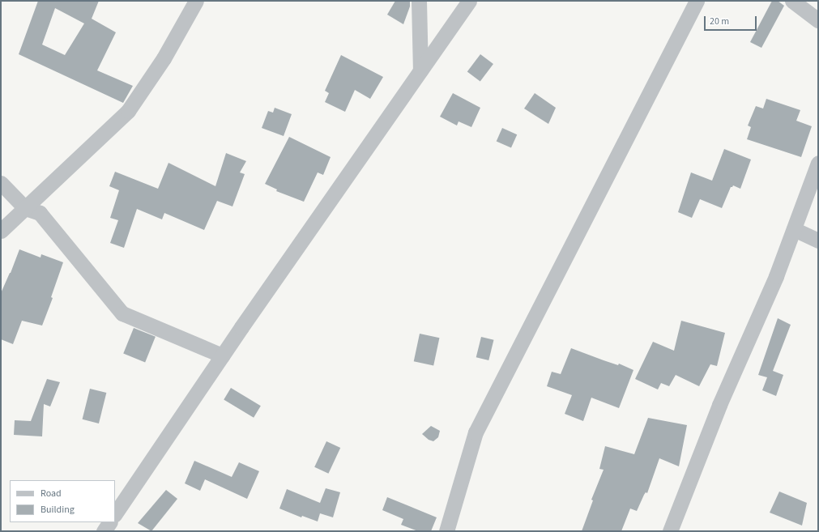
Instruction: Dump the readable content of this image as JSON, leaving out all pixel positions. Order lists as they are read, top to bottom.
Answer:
{
  "legend": ["Road", "Building"],
  "scale_bar": "20 m"
}
